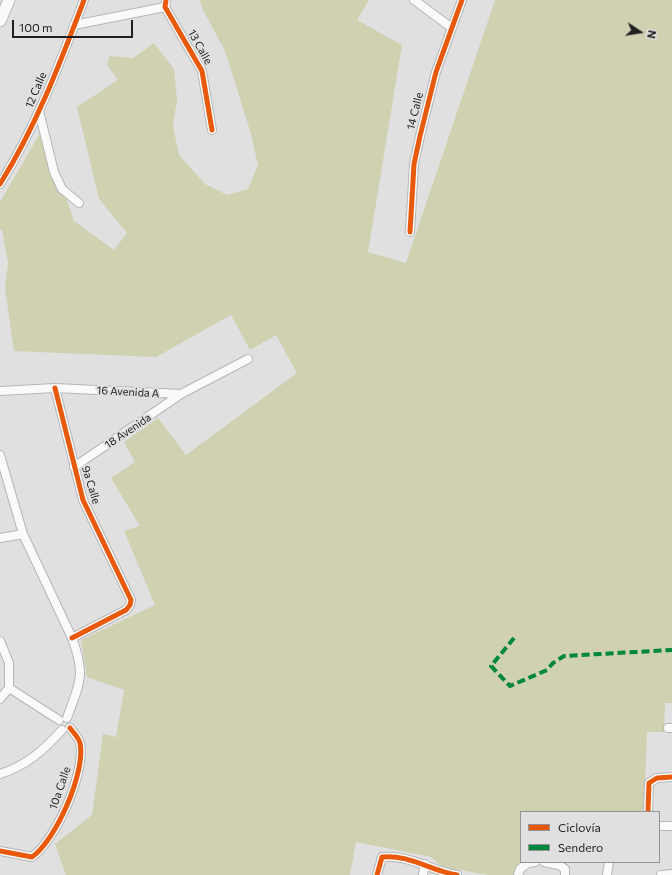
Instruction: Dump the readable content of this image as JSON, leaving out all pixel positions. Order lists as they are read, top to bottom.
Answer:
{
  "streets": {
    "street": [
      "13 Calle",
      "12 Calle",
      "14 Calle",
      "16 Avenida A",
      "18 Avenida",
      "9a Calle",
      "10a Calle"
    ]
  },
  "crossings": [
    ["16 Avenida A", "18 Avenida"],
    ["16 Avenida A", "9a Calle"],
    ["18 Avenida", "9a Calle"]
  ],
  "legend": ["Ciclovía", "Sendero"],
  "scale_bar": "100 m",
  "north": "right"
}
